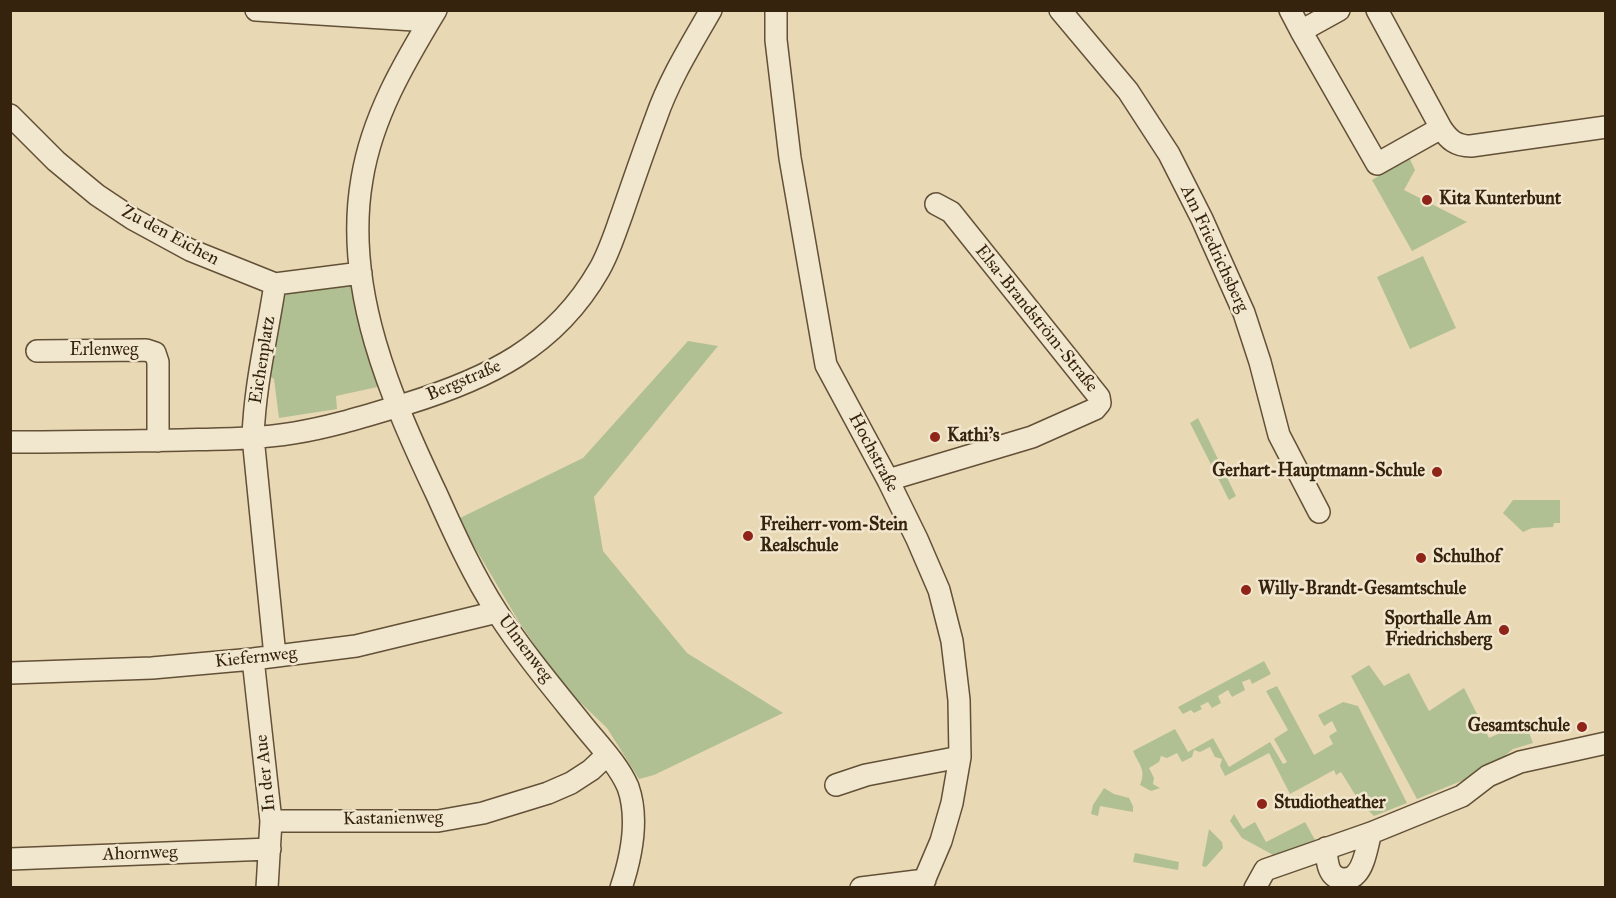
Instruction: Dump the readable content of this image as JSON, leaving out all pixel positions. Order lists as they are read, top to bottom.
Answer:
{
  "streets": {
    "street": [
      "Zu den Eichen",
      "Am Friedrichsberg",
      "Elsa-Brandström-Straße",
      "Erlenweg",
      "Eichenplatz",
      "Bergstraße",
      "Hochstraße",
      "Ulmenweg",
      "Kiefernweg",
      "In der Aue",
      "Kastanienweg",
      "Ahornweg"
    ]
  },
  "crossings": [
    ["Zu den Eichen", "Eichenplatz"],
    ["Zu den Eichen", "Ulmenweg"],
    ["Elsa-Brandström-Straße", "Hochstraße"],
    ["Erlenweg", "Bergstraße"],
    ["Eichenplatz", "Bergstraße"],
    ["Bergstraße", "Ulmenweg"],
    ["Ulmenweg", "Kiefernweg"],
    ["Ulmenweg", "Kastanienweg"],
    ["Kiefernweg", "In der Aue"],
    ["In der Aue", "Kastanienweg"],
    ["In der Aue", "Ahornweg"]
  ],
  "places": [
    "Kita Kunterbunt",
    "Kathi's",
    "Gerhart-Hauptmann-Schule",
    "Freiherr-vom-Stein Realschule",
    "Schulhof",
    "Willy-Brandt-Gesamtschule",
    "Sporthalle Am Friedrichsberg",
    "Gesamtschule",
    "Studiotheather"
  ]
}
